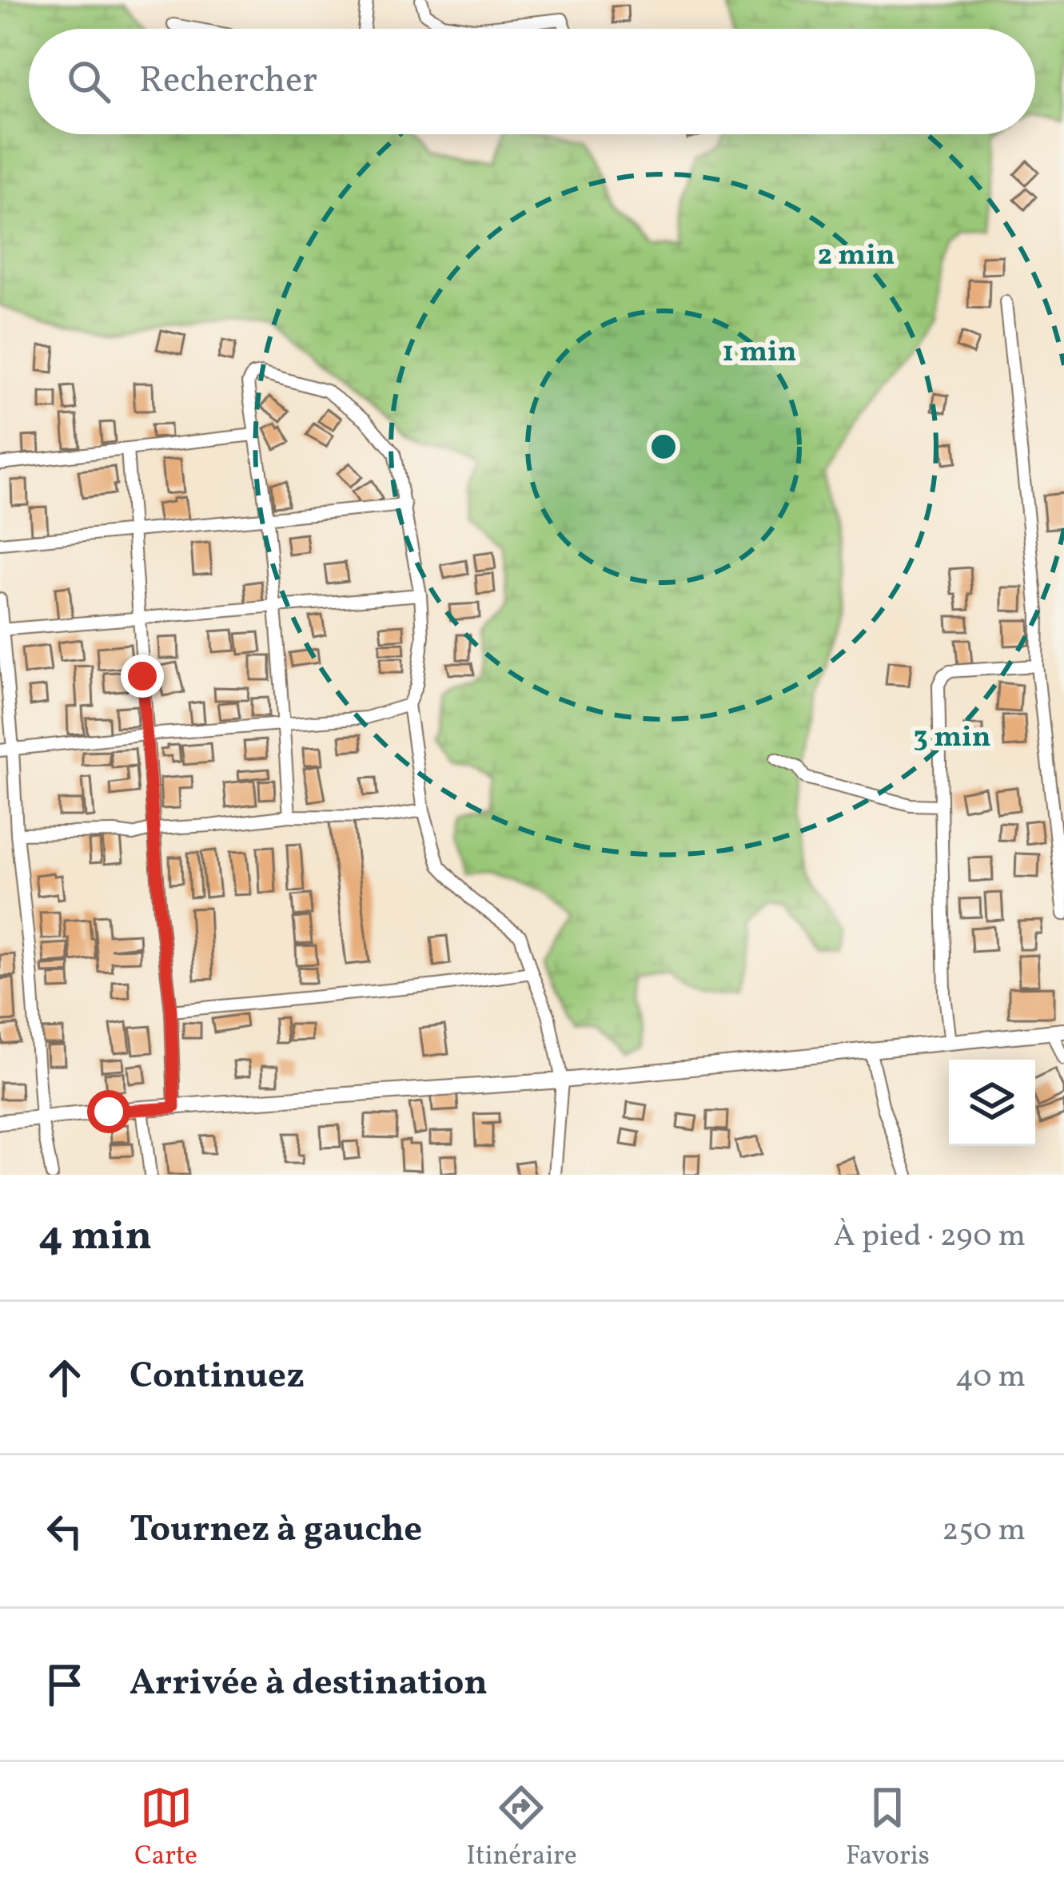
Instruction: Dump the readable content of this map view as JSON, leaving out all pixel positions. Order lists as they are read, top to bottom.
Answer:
{
  "page": {
    "search": "Rechercher",
    "heading": ["4 min", "À pied · 290 m"],
    "list": [
      ["Continuez", "40 m"],
      ["Tournez à gauche", "250 m"],
      "Arrivée à destination"
    ],
    "nav": ["Carte", "Itinéraire", "Favoris"]
  },
  "rings": ["2 min", "1 min", "3 min"]
}
